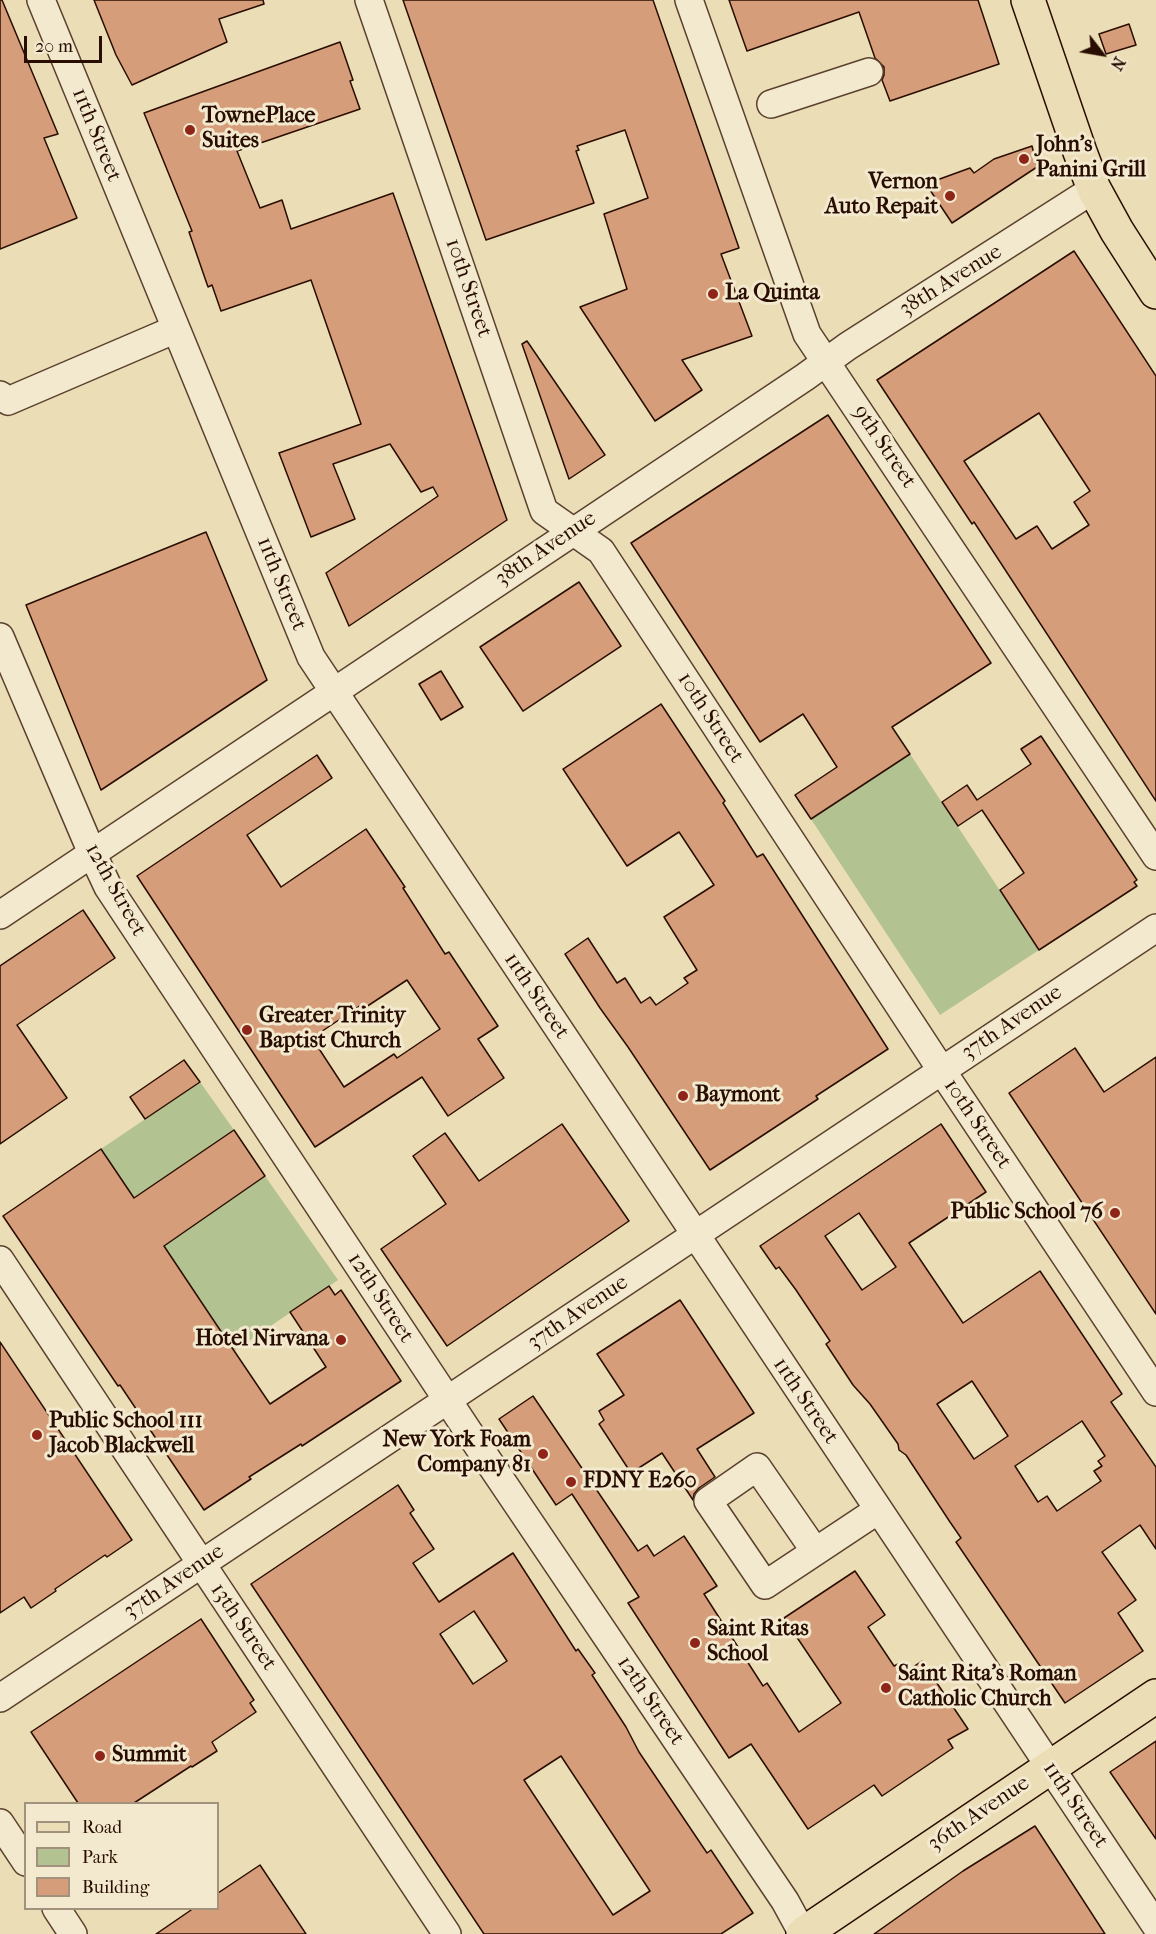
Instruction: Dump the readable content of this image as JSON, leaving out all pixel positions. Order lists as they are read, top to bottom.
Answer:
{
  "streets": {
    "main road": ["36th Avenue"],
    "street": [
      "11th Street",
      "38th Avenue",
      "10th Street",
      "9th Street",
      "12th Street",
      "37th Avenue",
      "13th Street"
    ]
  },
  "crossings": [
    ["11th Street", "38th Avenue"],
    ["11th Street", "37th Avenue"],
    ["11th Street", "36th Avenue"],
    ["38th Avenue", "10th Street"],
    ["38th Avenue", "9th Street"],
    ["38th Avenue", "12th Street"],
    ["10th Street", "37th Avenue"],
    ["12th Street", "37th Avenue"],
    ["12th Street", "36th Avenue"],
    ["37th Avenue", "13th Street"]
  ],
  "places": [
    "TownePlace Suites",
    "John's Panini Grill",
    "Vernon Auto Repait",
    "La Quinta",
    "Greater Trinity Baptist Church",
    "Baymont",
    "Public School 76",
    "Hotel Nirvana",
    "Public School 111 Jacob Blackwell",
    "New York Foam Company 81",
    "FDNY E260",
    "Saint Ritas School",
    "Saint Rita's Roman Catholic Church",
    "Summit"
  ],
  "legend": ["Road", "Park", "Building"],
  "scale_bar": "20 m",
  "north": "bottom right"
}
